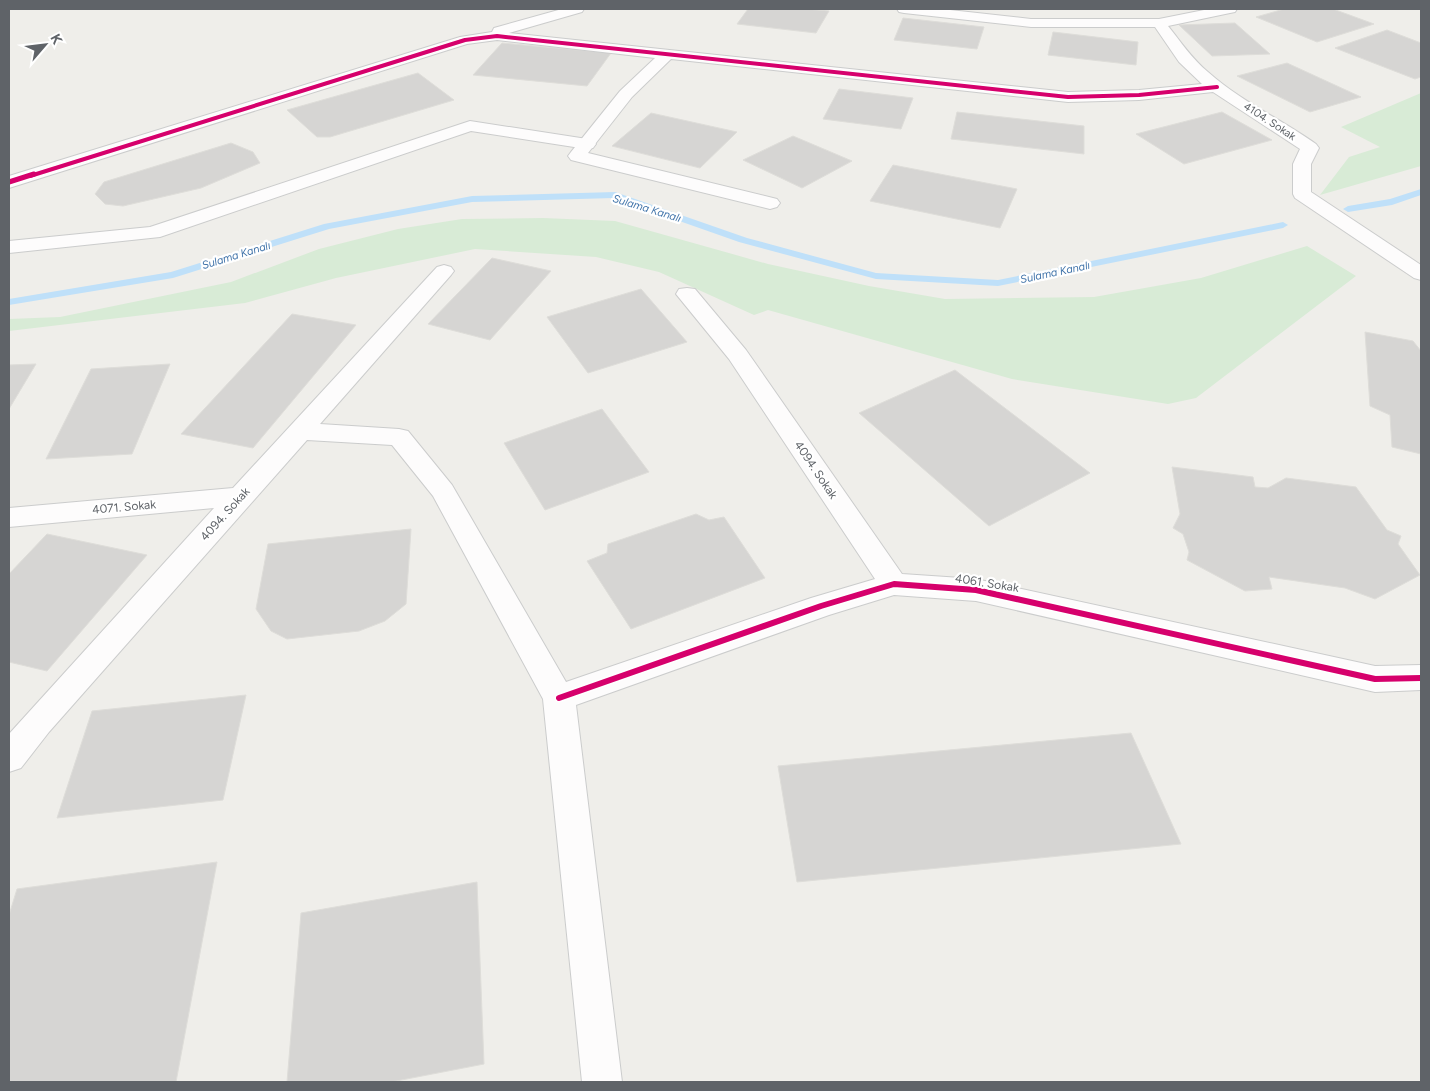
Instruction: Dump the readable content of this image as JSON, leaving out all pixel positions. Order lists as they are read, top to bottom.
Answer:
{
  "streets": {
    "street": [
      "4104. Sokak",
      "4094. Sokak",
      "4071. Sokak",
      "4061. Sokak"
    ]
  },
  "crossings": [
    ["4094. Sokak", "4071. Sokak"],
    ["4094. Sokak", "4061. Sokak"]
  ],
  "water": ["Sulama Kanalı"],
  "north": "top right"
}
